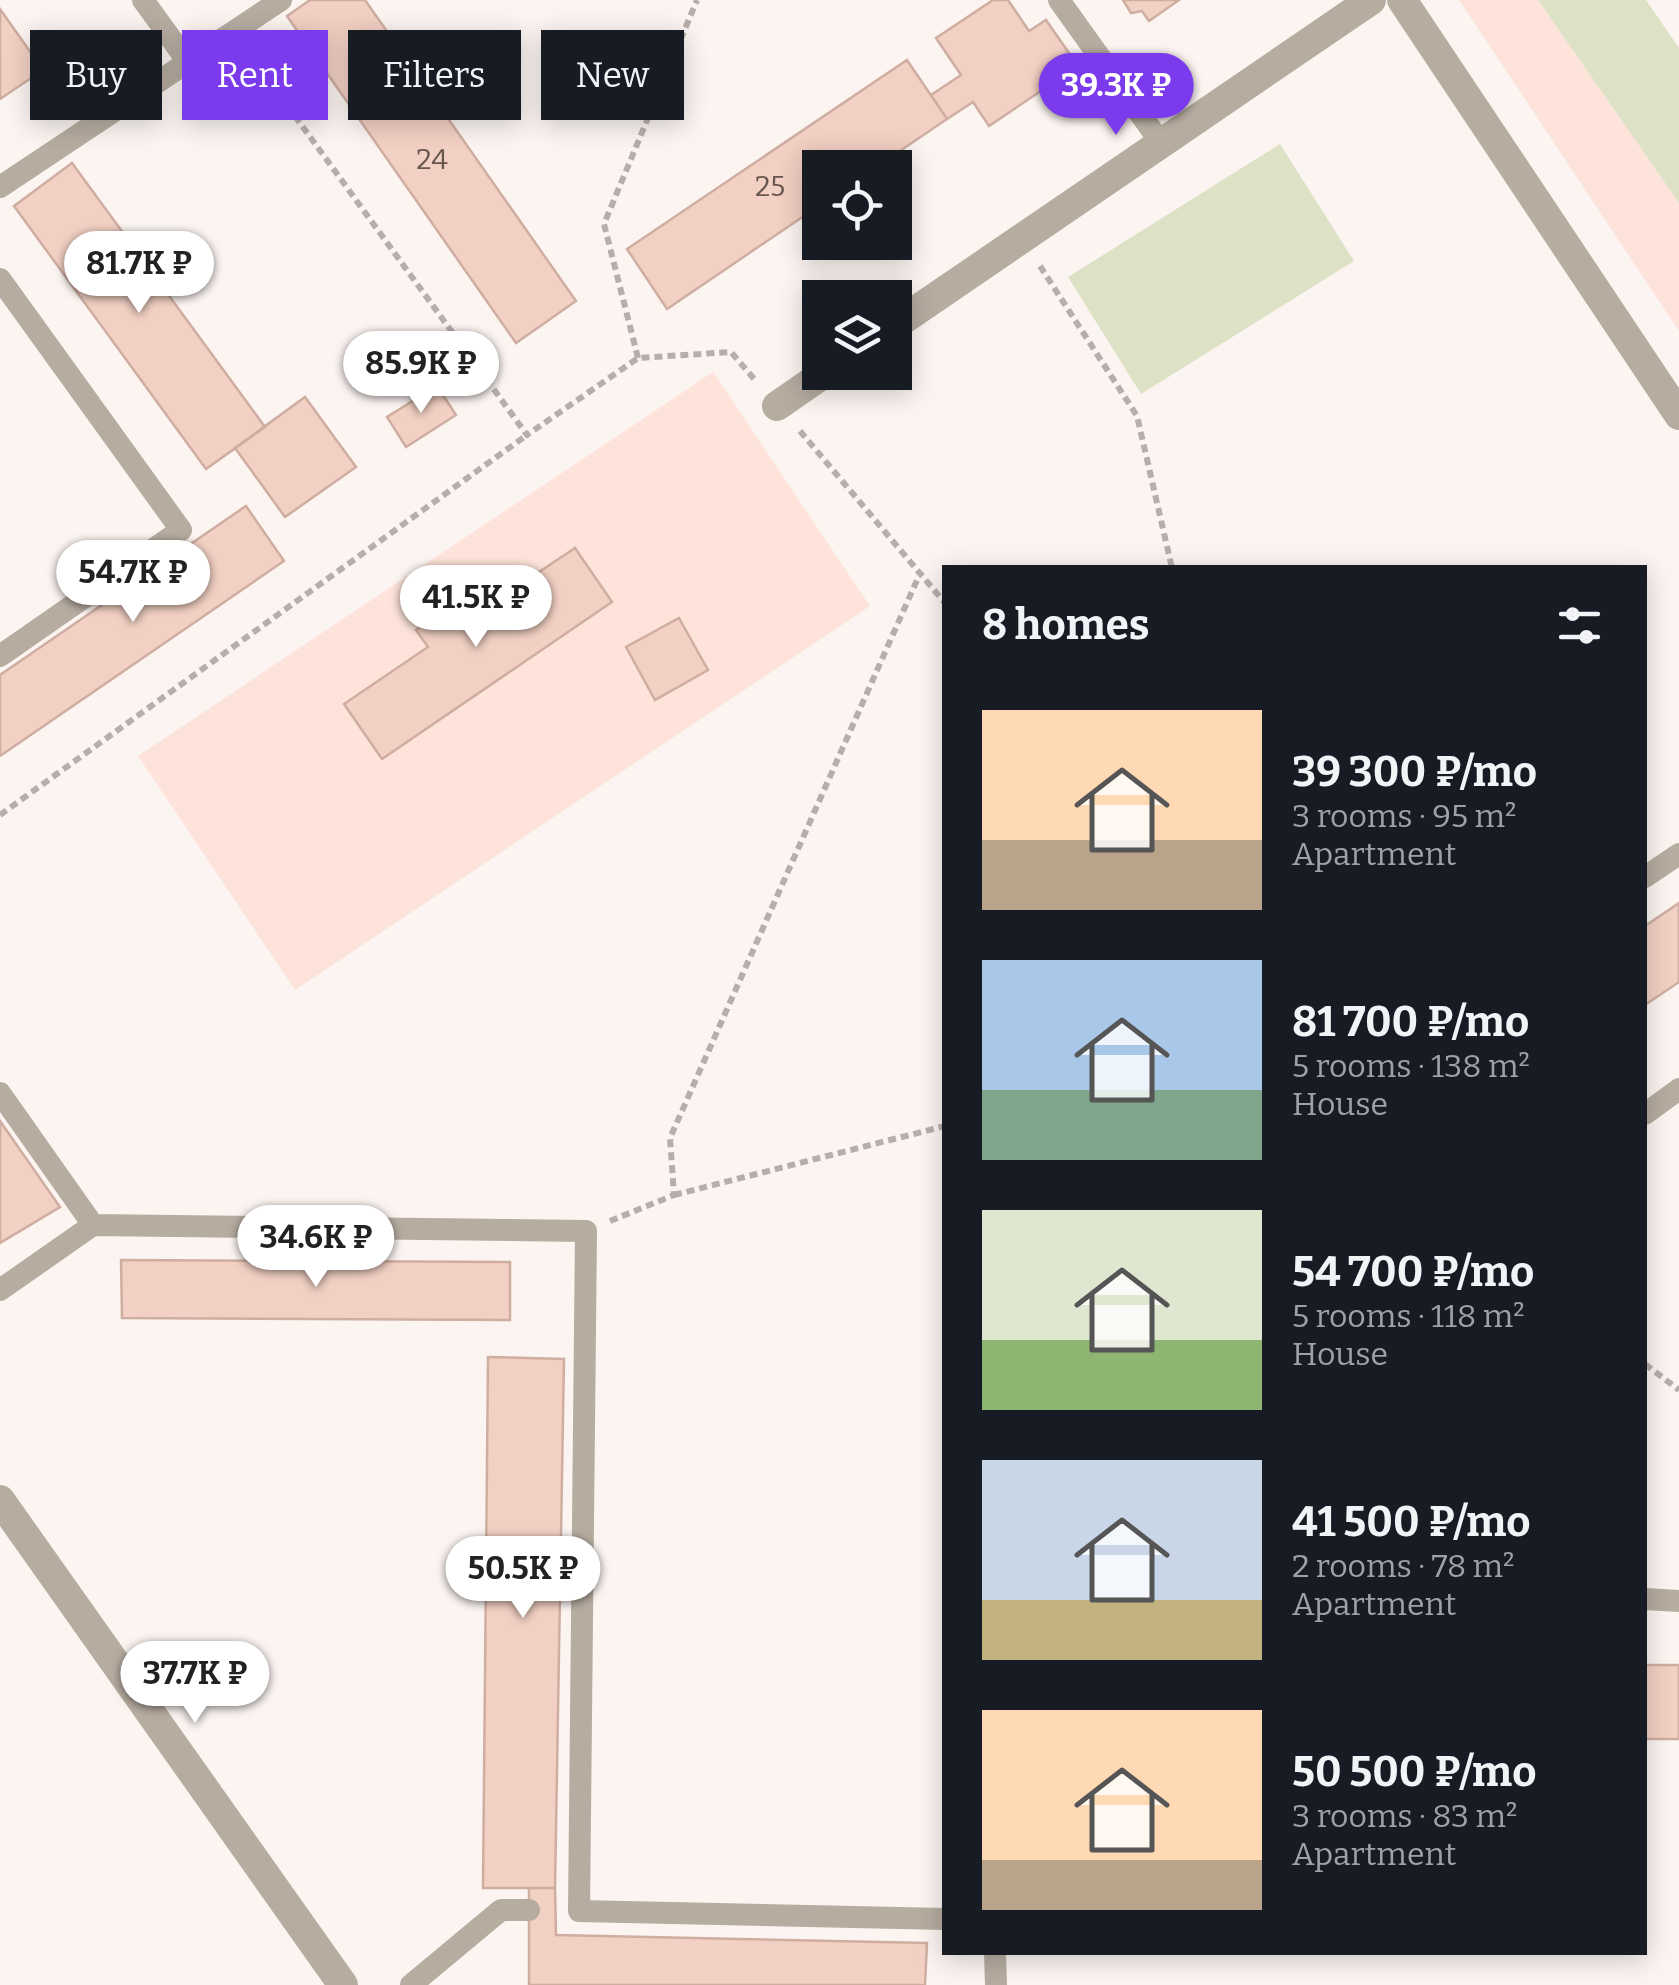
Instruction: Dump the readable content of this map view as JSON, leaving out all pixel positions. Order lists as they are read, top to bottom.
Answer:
{
  "house_numbers": ["24", "25"],
  "page": {
    "chip": [
      "Buy",
      "Rent",
      "Filters",
      "New"
    ],
    "price": [
      "39.3K ₽",
      "81.7K ₽",
      "85.9K ₽",
      "54.7K ₽",
      "41.5K ₽",
      "34.6K ₽",
      "50.5K ₽",
      "37.7K ₽"
    ],
    "heading": "8 homes",
    "list": [
      {
        "name": "39 300 ₽/mo",
        "note": "3 rooms · 95 m² · Apartment"
      },
      {
        "name": "81 700 ₽/mo",
        "note": "5 rooms · 138 m² · House"
      },
      {
        "name": "54 700 ₽/mo",
        "note": "5 rooms · 118 m² · House"
      },
      {
        "name": "41 500 ₽/mo",
        "note": "2 rooms · 78 m² · Apartment"
      },
      {
        "name": "50 500 ₽/mo",
        "note": "3 rooms · 83 m² · Apartment"
      }
    ]
  }
}
